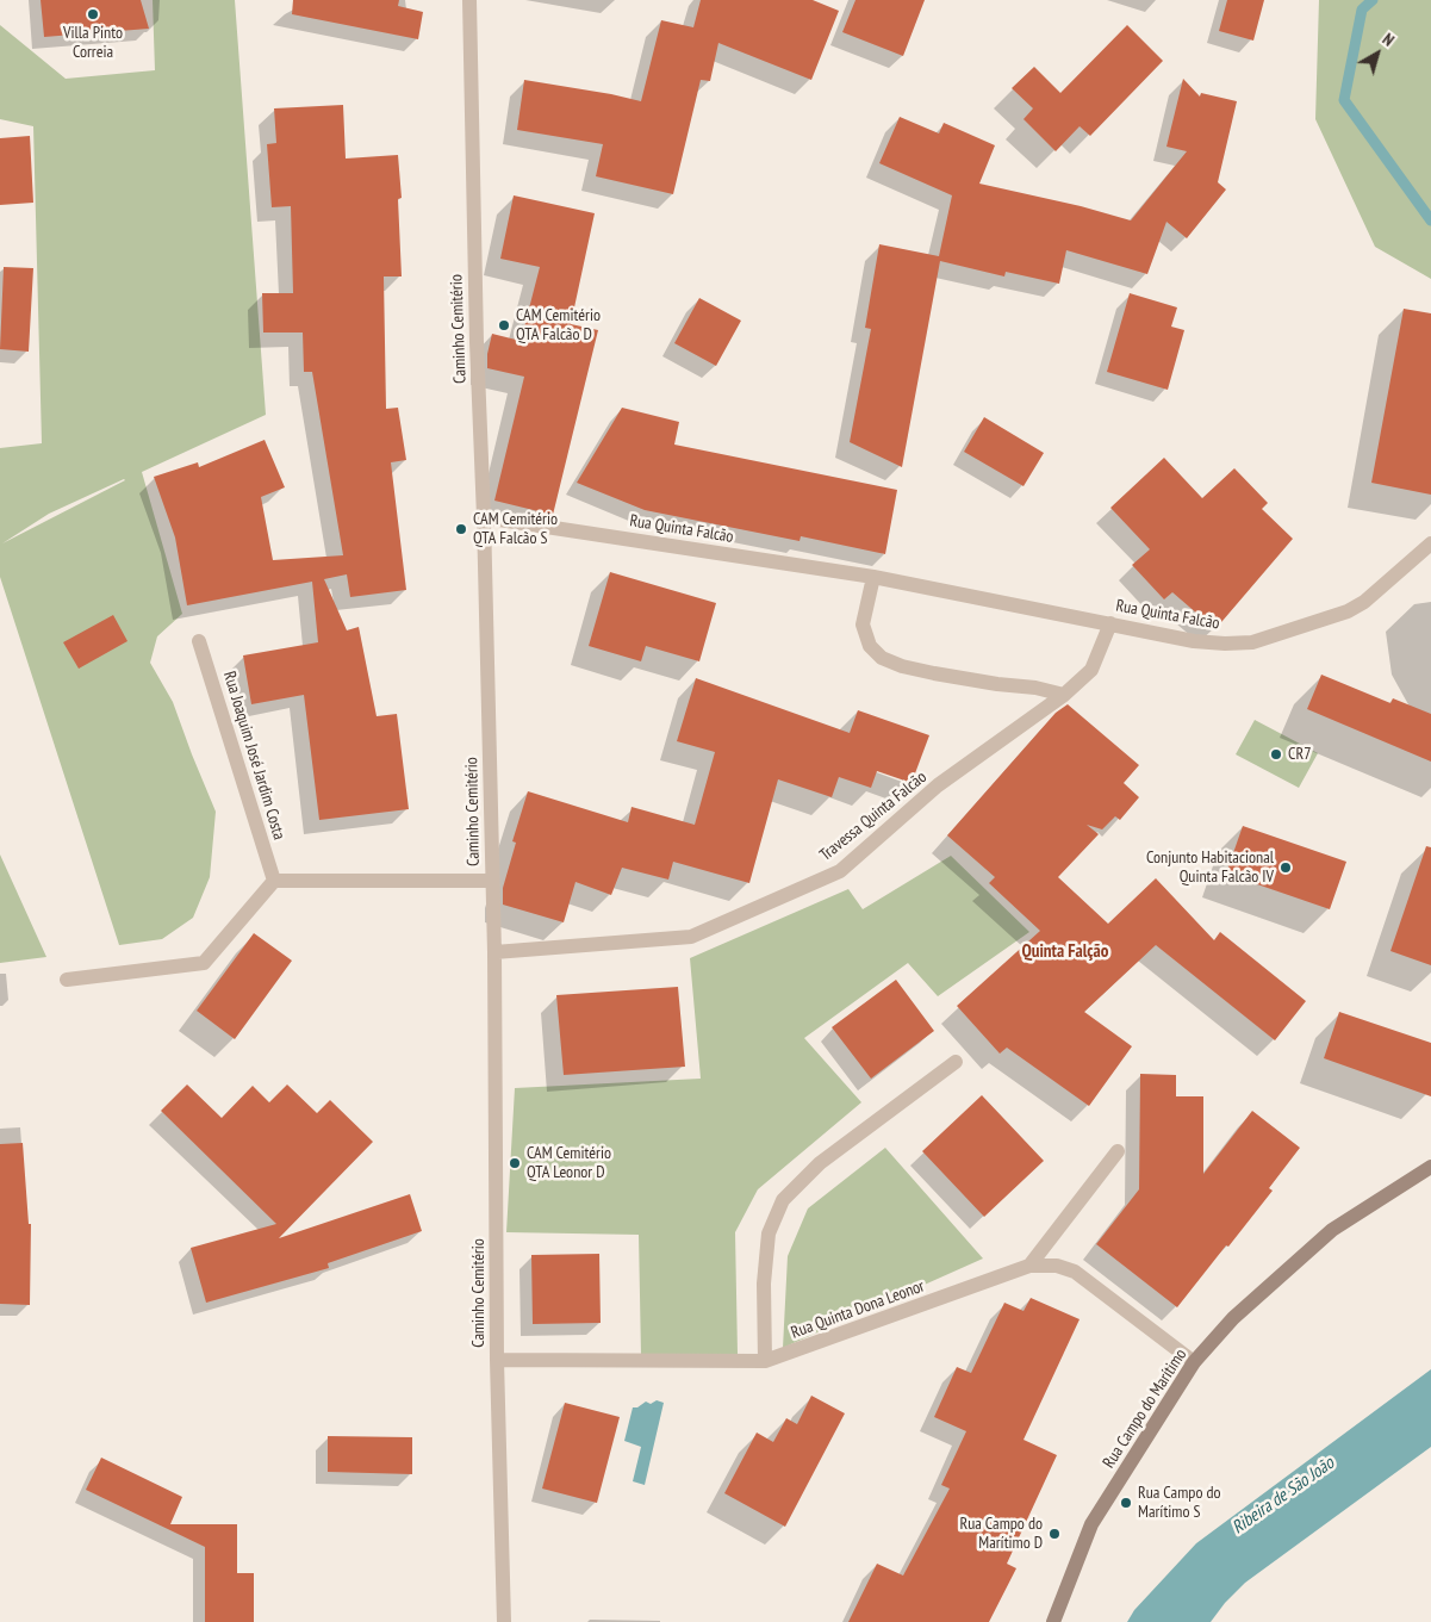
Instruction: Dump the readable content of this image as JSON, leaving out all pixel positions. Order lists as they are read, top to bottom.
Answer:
{
  "streets": {
    "main road": ["Rua Campo do Marítimo"],
    "street": [
      "Caminho Cemitério",
      "Rua Quinta Falcão",
      "Rua Joaquim José Jardim Costa",
      "Travessa Quinta Falcão",
      "Rua Quinta Dona Leonor"
    ]
  },
  "crossings": [
    ["Caminho Cemitério", "Rua Quinta Falcão"],
    ["Caminho Cemitério", "Travessa Quinta Falcão"],
    ["Caminho Cemitério", "Rua Quinta Dona Leonor"],
    ["Rua Quinta Falcão", "Travessa Quinta Falcão"],
    ["Rua Quinta Dona Leonor", "Rua Campo do Marítimo"]
  ],
  "districts": ["Quinta Falção"],
  "water": ["Ribeira de São João"],
  "places": [
    "Villa Pinto Correia",
    "CAM Cemitério QTA Falcão D",
    "CAM Cemitério QTA Falcão S",
    "CR7",
    "Conjunto Habitacional Quinta Falcão IV",
    "CAM Cemitério QTA Leonor D",
    "Rua Campo do Marítimo S",
    "Rua Campo do Marítimo D"
  ],
  "north": "top right"
}
